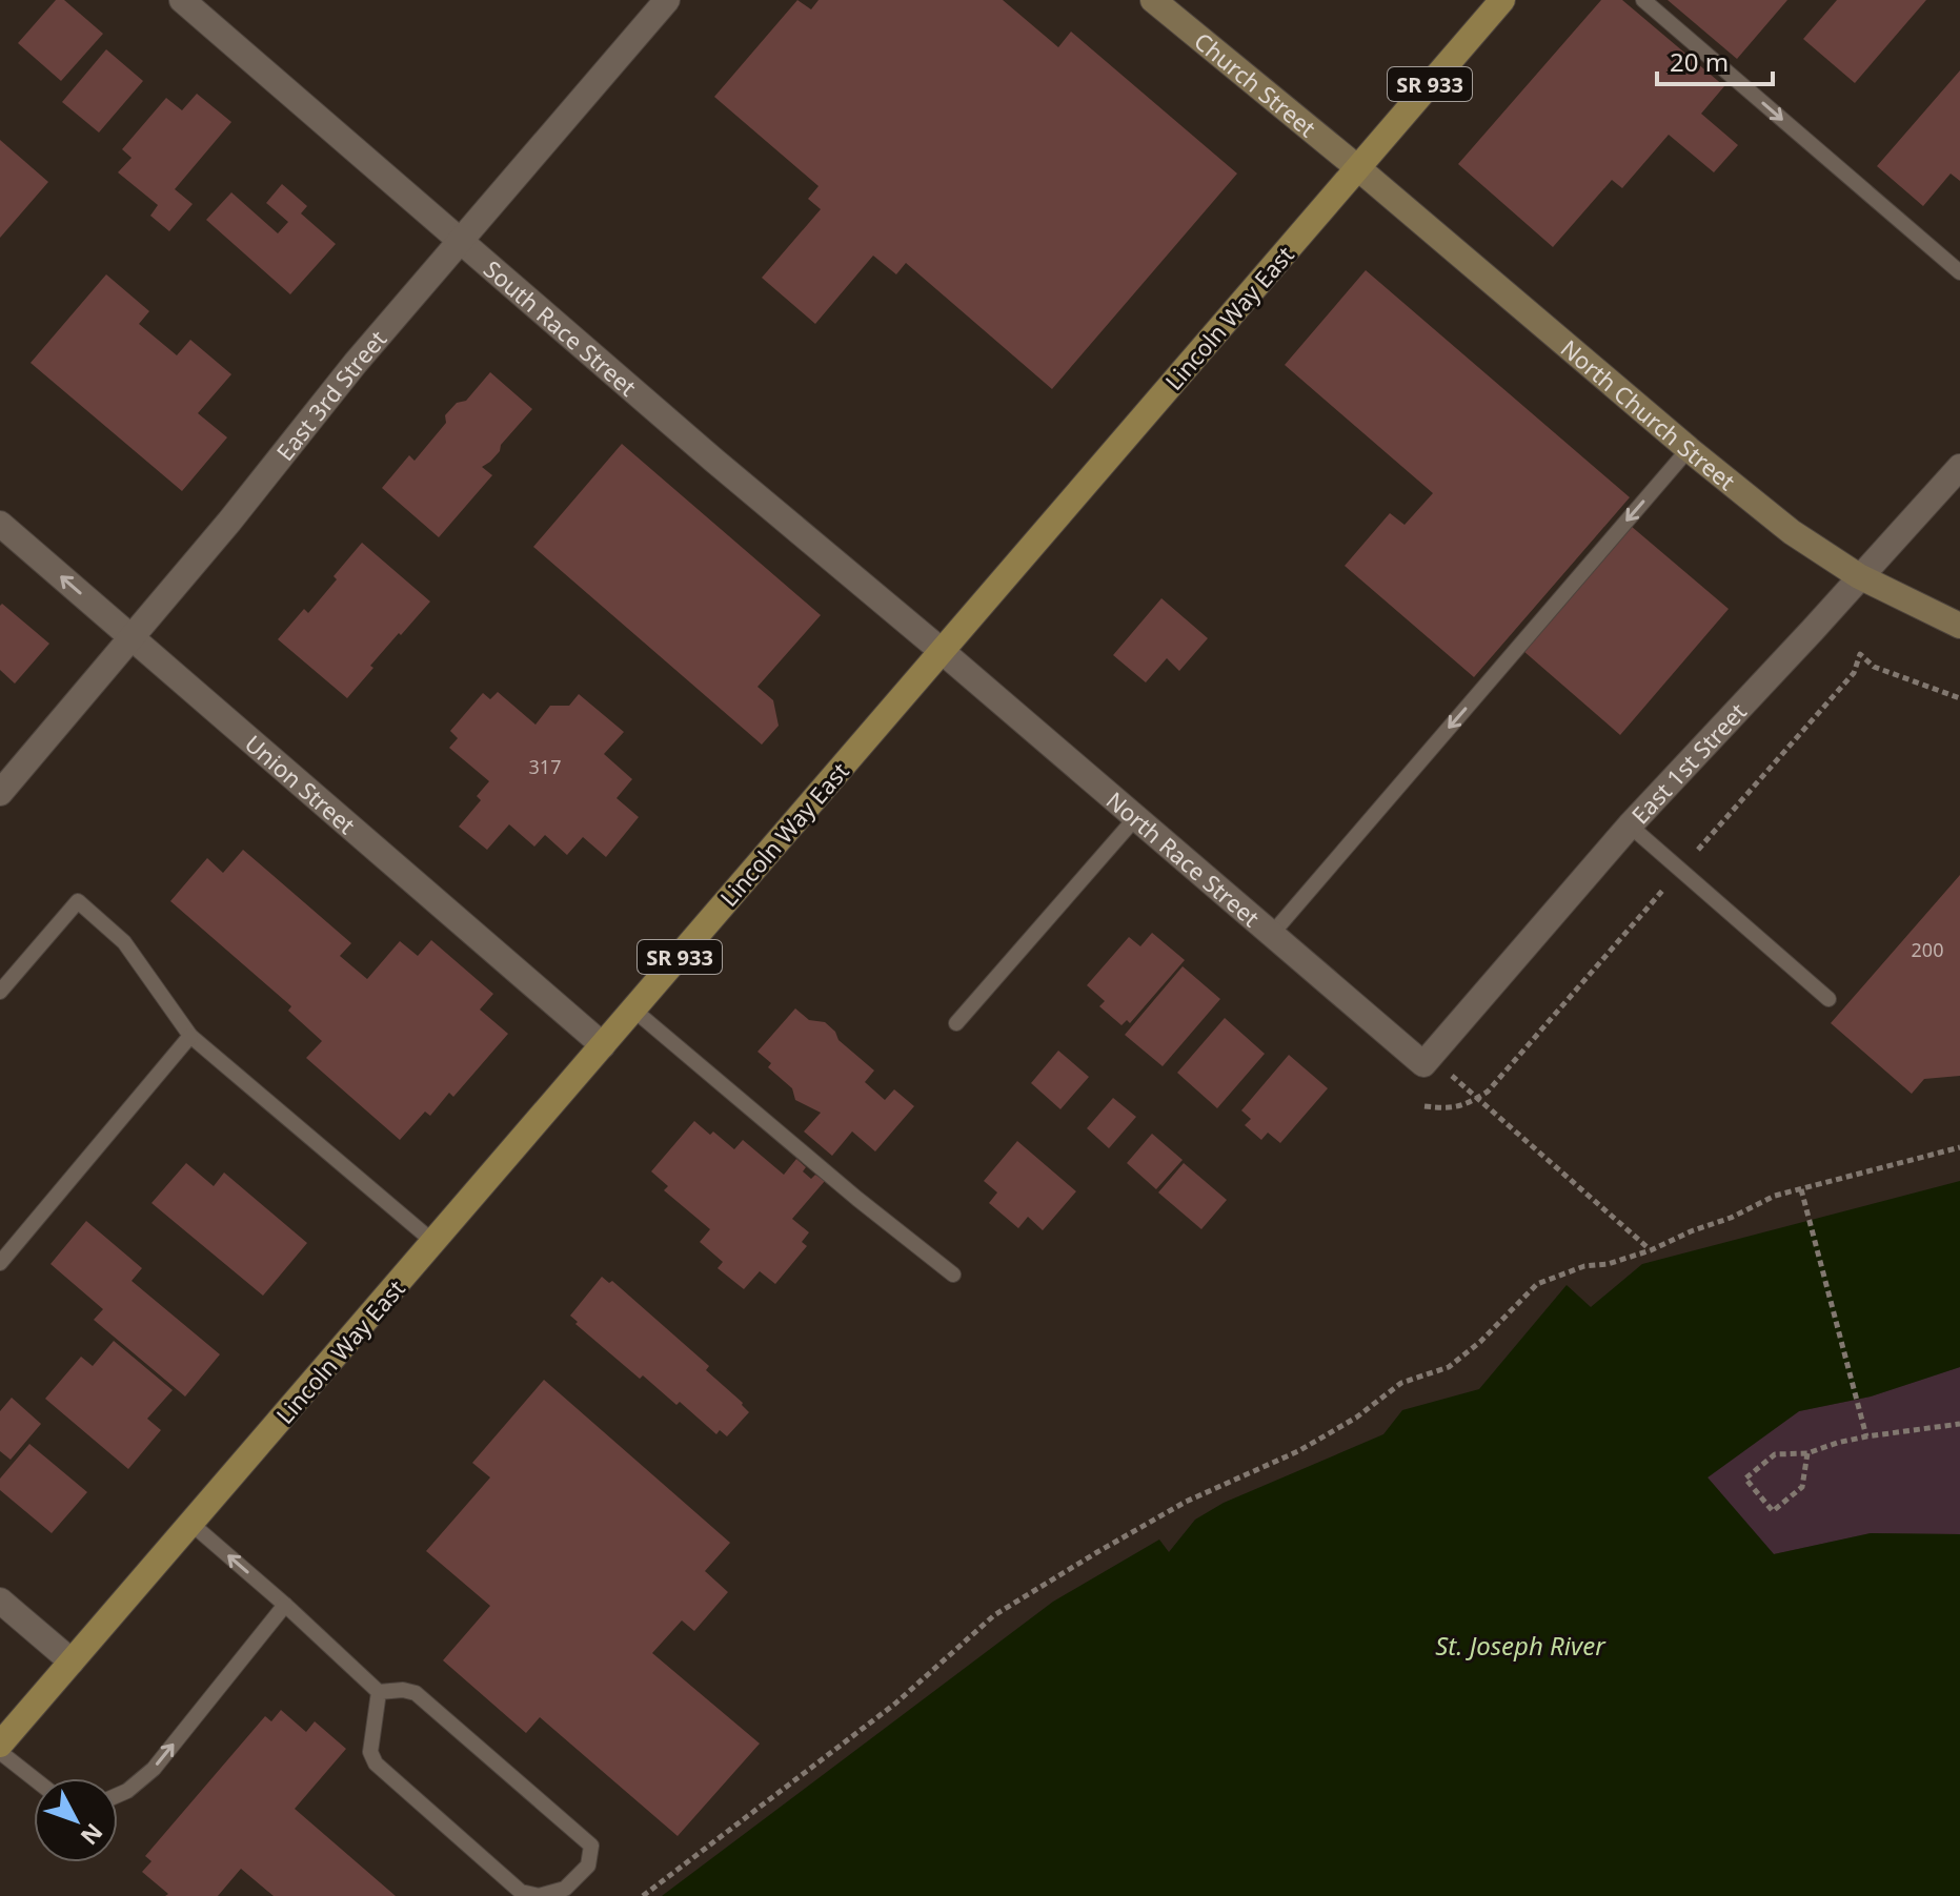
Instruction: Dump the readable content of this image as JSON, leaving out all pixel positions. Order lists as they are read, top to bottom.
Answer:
{
  "streets": {
    "main road": [
      "Church Street",
      "SR 933",
      "Lincoln Way East",
      "North Church Street"
    ],
    "street": [
      "South Race Street",
      "East 3rd Street",
      "East 1st Street",
      "Union Street",
      "North Race Street"
    ]
  },
  "crossings": [
    ["Church Street", "Lincoln Way East"],
    ["Church Street", "North Church Street"],
    ["Lincoln Way East", "South Race Street"],
    ["Lincoln Way East", "North Church Street"],
    ["Lincoln Way East", "Union Street"],
    ["Lincoln Way East", "North Race Street"],
    ["South Race Street", "East 3rd Street"],
    ["South Race Street", "North Race Street"],
    ["East 3rd Street", "Union Street"],
    ["North Church Street", "East 1st Street"],
    ["East 1st Street", "North Race Street"]
  ],
  "water": ["St. Joseph River"],
  "house_numbers": ["317", "200"],
  "scale_bar": "20 m",
  "north": "bottom right"
}
